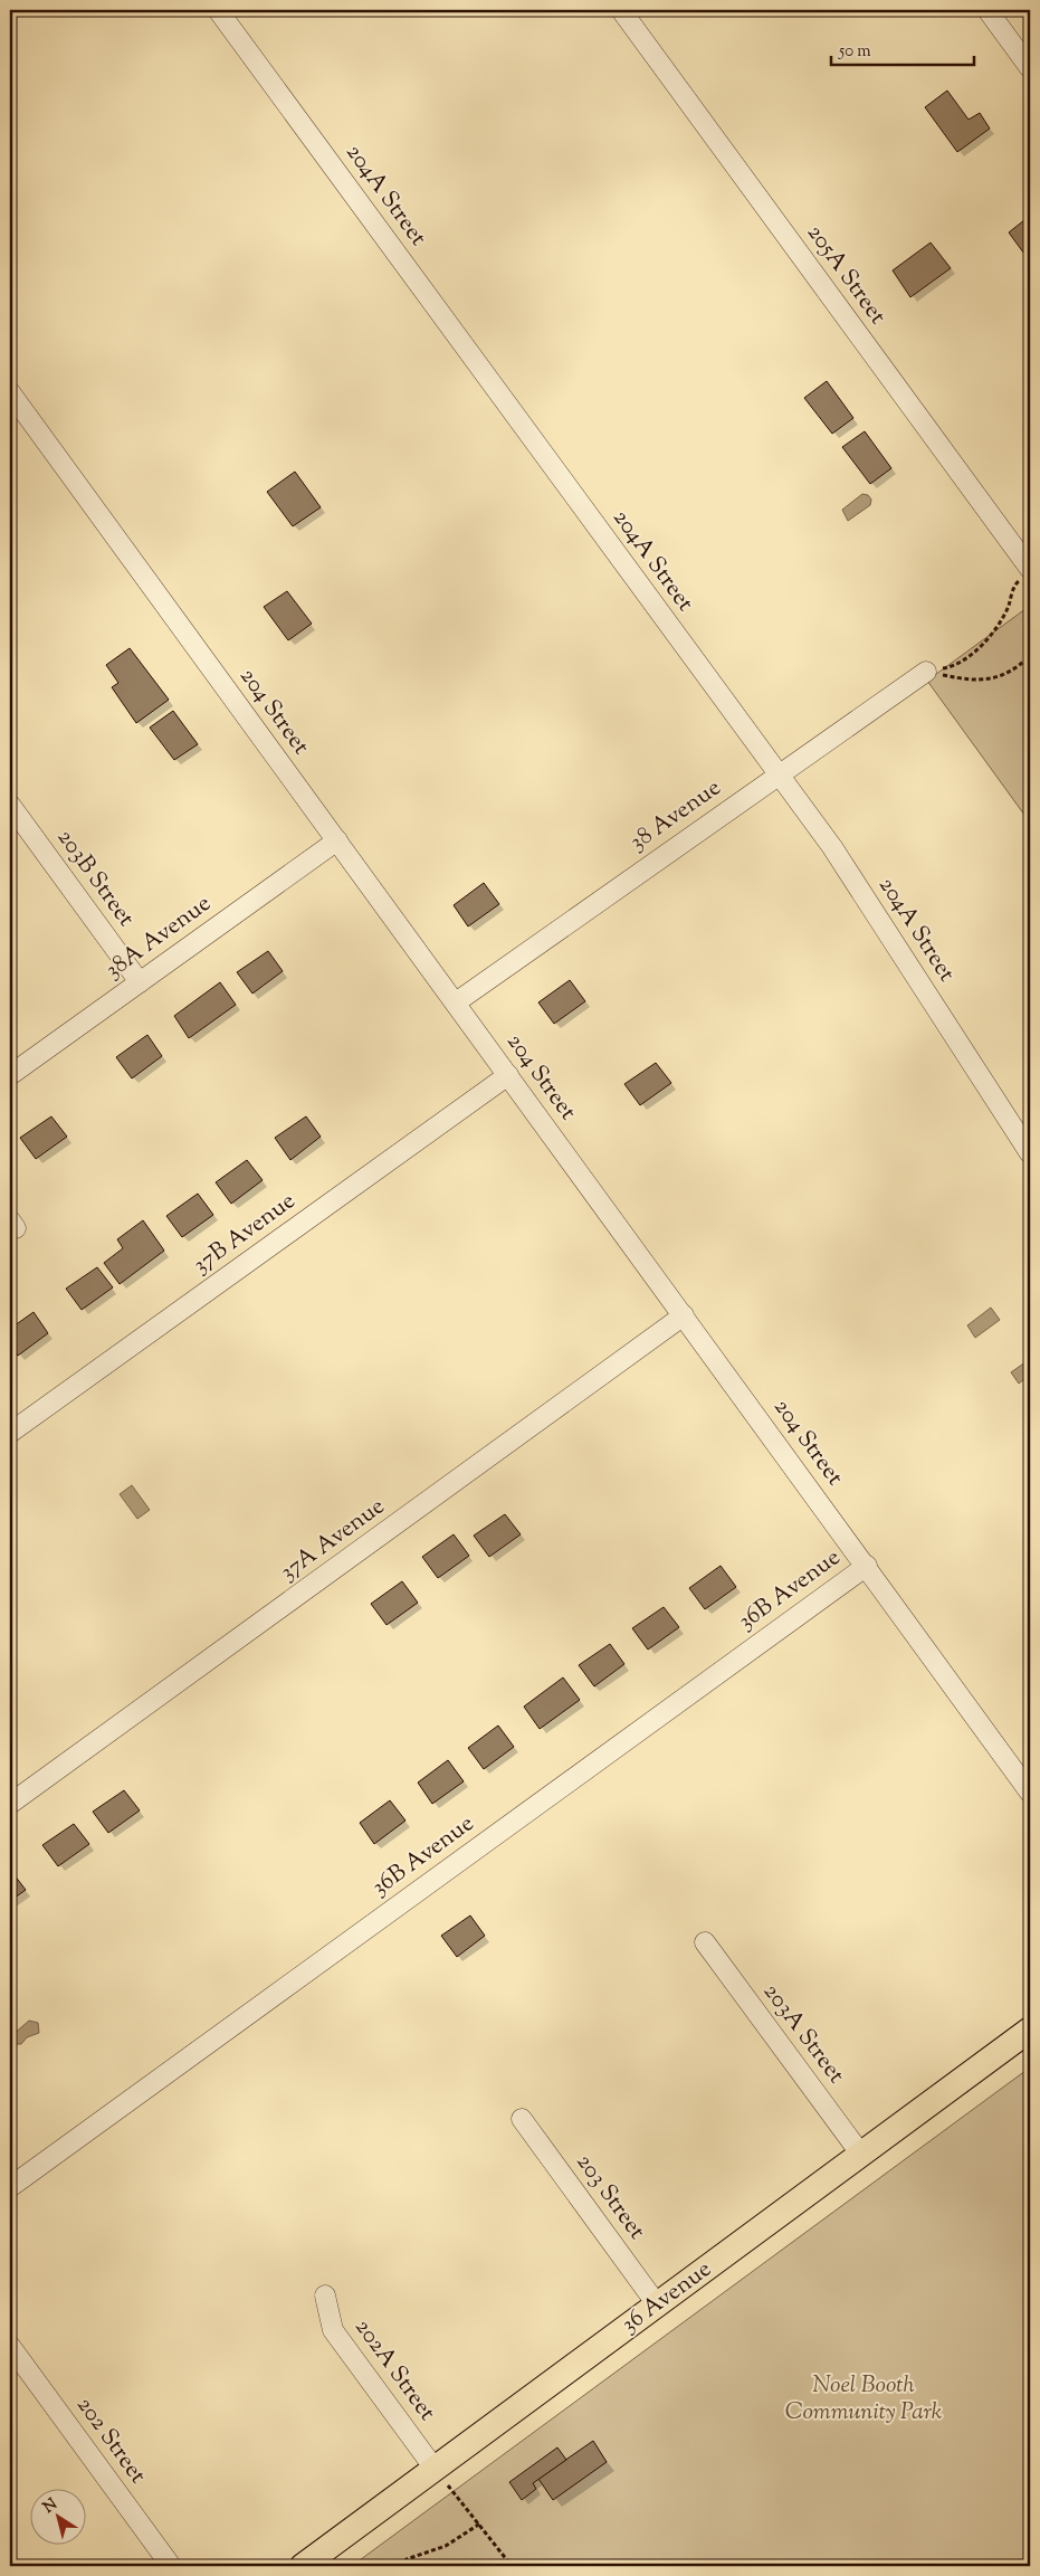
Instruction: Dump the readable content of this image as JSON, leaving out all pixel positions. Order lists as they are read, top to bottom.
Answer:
{
  "streets": {
    "main road": ["36 Avenue"],
    "street": [
      "204A Street",
      "205A Street",
      "204 Street",
      "38 Avenue",
      "203B Street",
      "38A Avenue",
      "37B Avenue",
      "37A Avenue",
      "36B Avenue",
      "203A Street",
      "203 Street",
      "202A Street",
      "202 Street"
    ]
  },
  "crossings": [
    ["204A Street", "38 Avenue"],
    ["204 Street", "38 Avenue"],
    ["204 Street", "38A Avenue"],
    ["204 Street", "37B Avenue"],
    ["204 Street", "37A Avenue"],
    ["204 Street", "36B Avenue"],
    ["203B Street", "38A Avenue"],
    ["203A Street", "36 Avenue"],
    ["203 Street", "36 Avenue"],
    ["36 Avenue", "202A Street"]
  ],
  "parks": ["Noel Booth Community Park"],
  "scale_bar": "50 m",
  "north": "top left"
}
